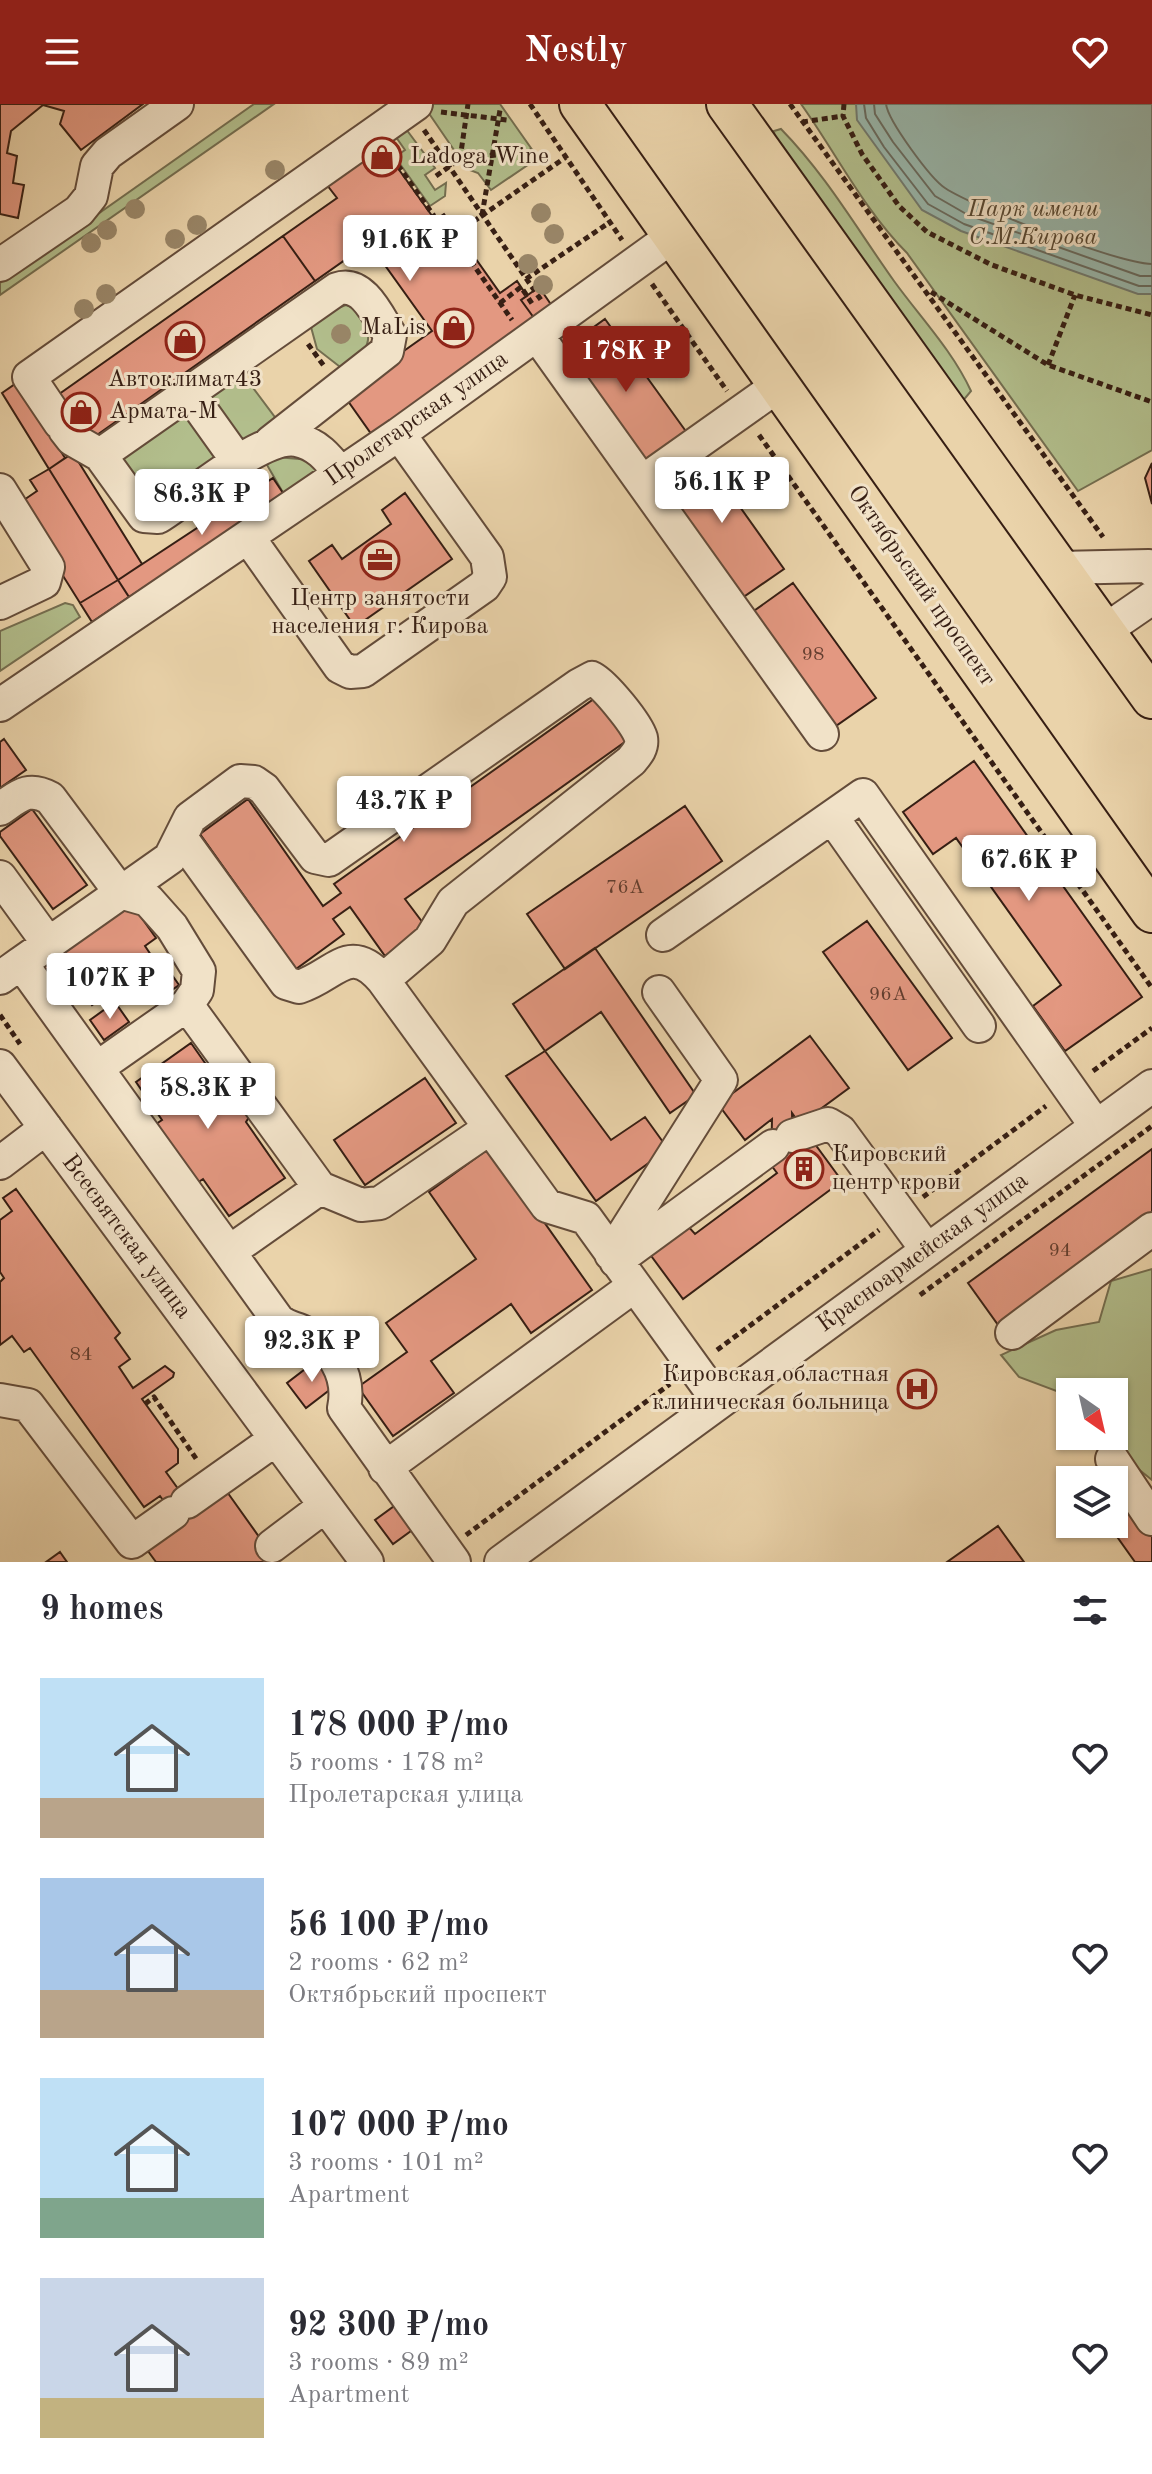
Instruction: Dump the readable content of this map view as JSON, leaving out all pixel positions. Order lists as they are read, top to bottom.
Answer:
{
  "streets": {
    "main road": ["Октябрьский проспект"],
    "street": ["Пролетарская улица", "Всесвятская улица", "Красноармейская улица"]
  },
  "crossings": [
    ["Пролетарская улица", "Октябрьский проспект"]
  ],
  "parks": ["Парк имени С.М.Кирова"],
  "places": {
    "shop": [
      "Ladoga Wine",
      "MaLis",
      "Автоклимат43",
      "Армата-М"
    ],
    "office": ["Центр занятости населения г. Кирова"],
    "building": ["Кировский центр крови"],
    "hospital": ["Кировская областная клиническая больница"]
  },
  "house_numbers": [
    "98",
    "76А",
    "96А",
    "94",
    "84"
  ],
  "north": "bottom right",
  "page": {
    "header": "Nestly",
    "price": [
      "91.6K ₽",
      "178K ₽",
      "56.1K ₽",
      "86.3K ₽",
      "43.7K ₽",
      "67.6K ₽",
      "107K ₽",
      "58.3K ₽",
      "92.3K ₽"
    ],
    "heading": "9 homes",
    "list": [
      {
        "name": "178 000 ₽/mo",
        "note": "5 rooms · 178 m² · Пролетарская улица"
      },
      {
        "name": "56 100 ₽/mo",
        "note": "2 rooms · 62 m² · Октябрьский проспект"
      },
      {
        "name": "107 000 ₽/mo",
        "note": "3 rooms · 101 m² · Apartment"
      },
      {
        "name": "92 300 ₽/mo",
        "note": "3 rooms · 89 m² · Apartment"
      }
    ]
  }
}
